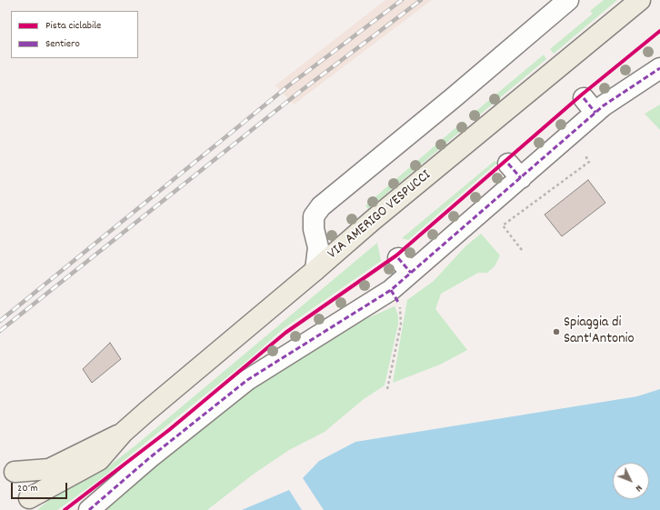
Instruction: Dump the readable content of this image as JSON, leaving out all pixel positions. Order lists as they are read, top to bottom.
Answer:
{
  "streets": {
    "main road": ["VIA AMERIGO VESPUCCI"]
  },
  "places": ["Spiaggia di Sant'Antonio"],
  "legend": ["Pista ciclabile", "Sentiero"],
  "scale_bar": "20 m",
  "north": "bottom right"
}
